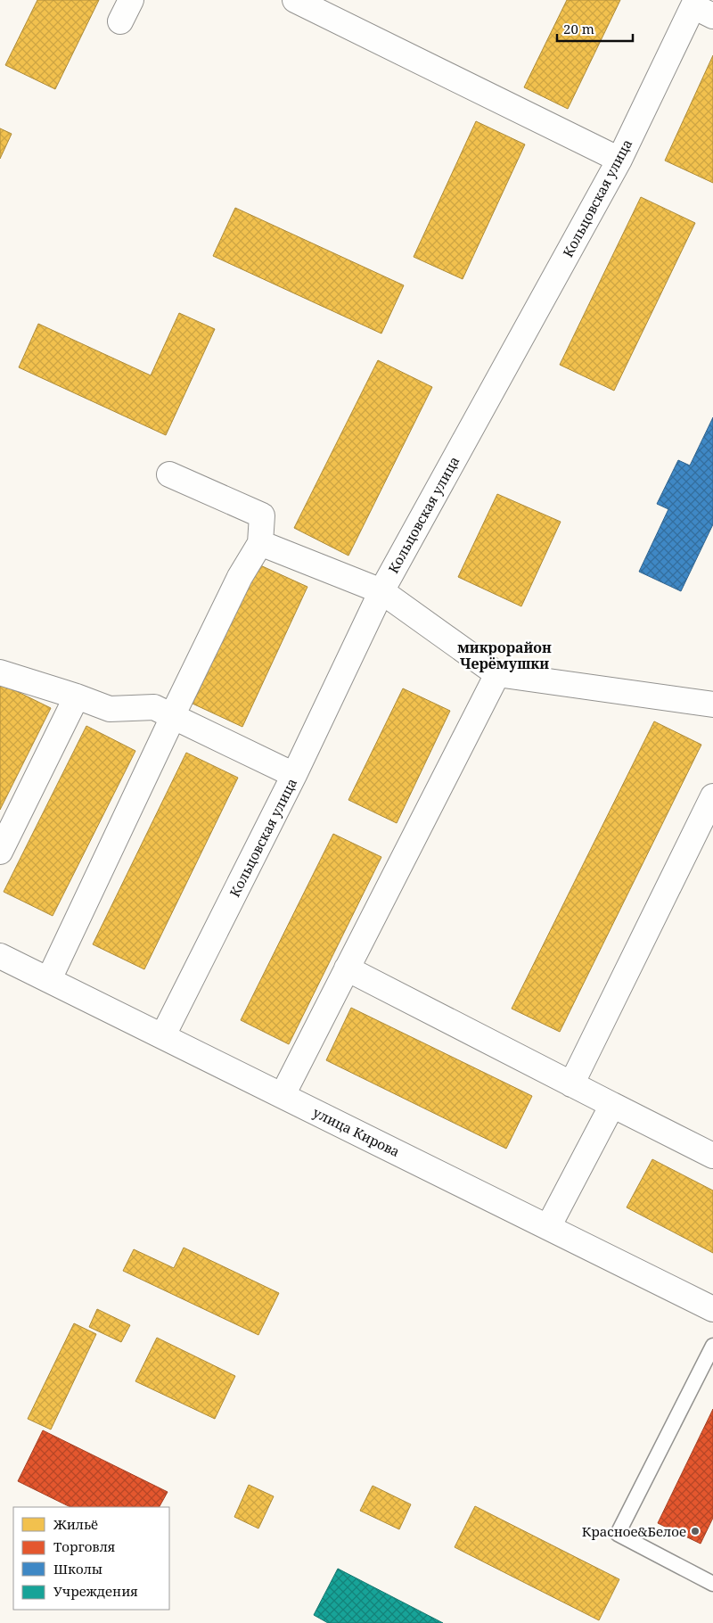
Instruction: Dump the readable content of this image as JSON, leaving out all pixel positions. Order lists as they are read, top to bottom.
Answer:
{
  "streets": {
    "street": ["Кольцовская улица", "улица Кирова"]
  },
  "crossings": [
    ["Кольцовская улица", "улица Кирова"]
  ],
  "districts": ["микрорайон Черёмушки"],
  "places": ["Красное&Белое"],
  "legend": [
    "Жильё",
    "Торговля",
    "Школы",
    "Учреждения"
  ],
  "scale_bar": "20 m"
}
